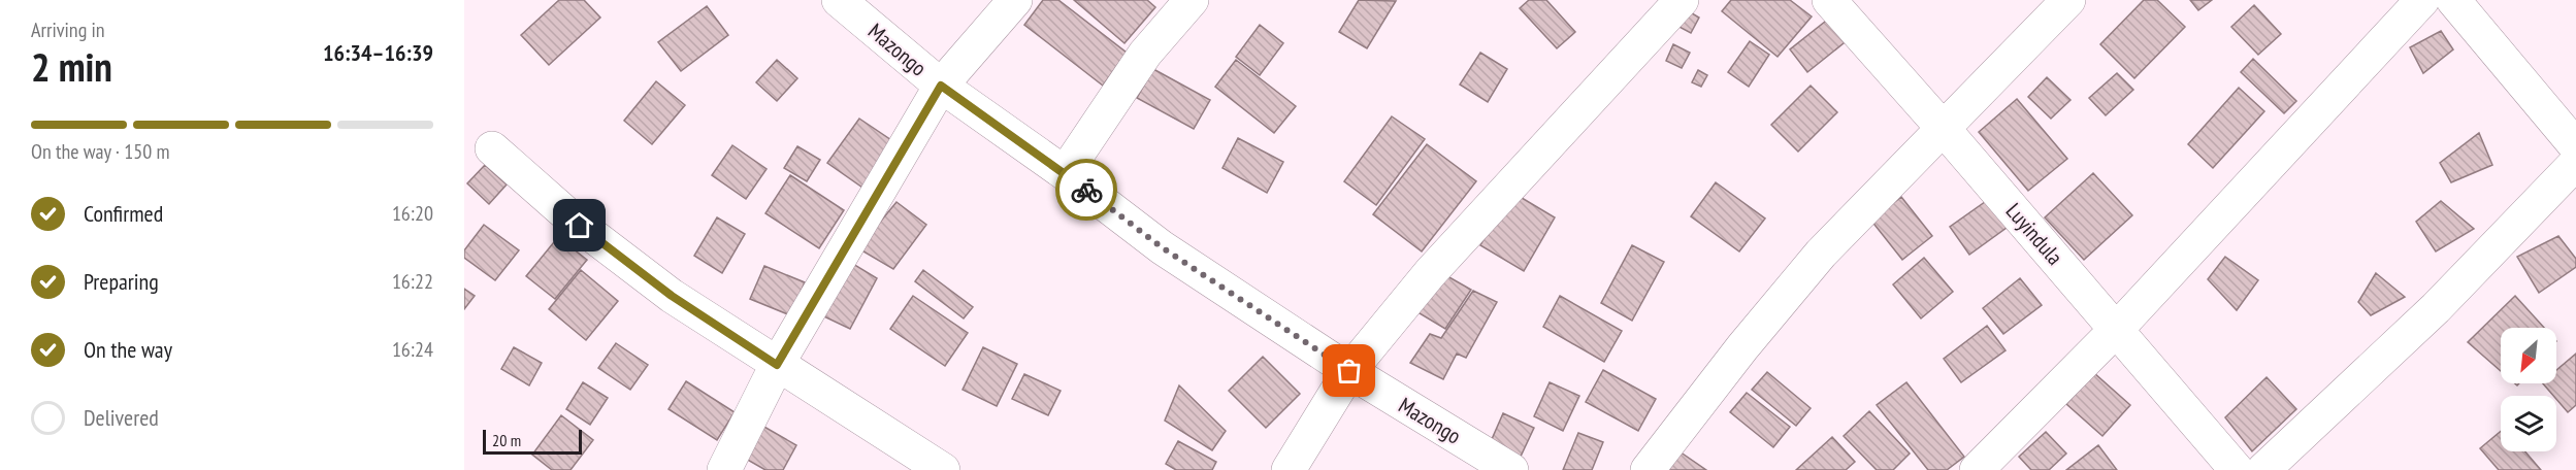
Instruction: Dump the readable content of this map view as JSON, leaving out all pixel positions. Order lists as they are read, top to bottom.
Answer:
{
  "streets": {
    "street": ["Mazongo", "Luyindula"]
  },
  "scale_bar": "20 m",
  "north": "bottom left",
  "page": {
    "heading": ["2 min", "Arriving in", "16:34–16:39"],
    "bar": "On the way · 150 m",
    "list": [
      ["Confirmed", "16:20"],
      ["Preparing", "16:22"],
      ["On the way", "16:24"],
      "Delivered"
    ],
    "scale": "20 m"
  }
}
